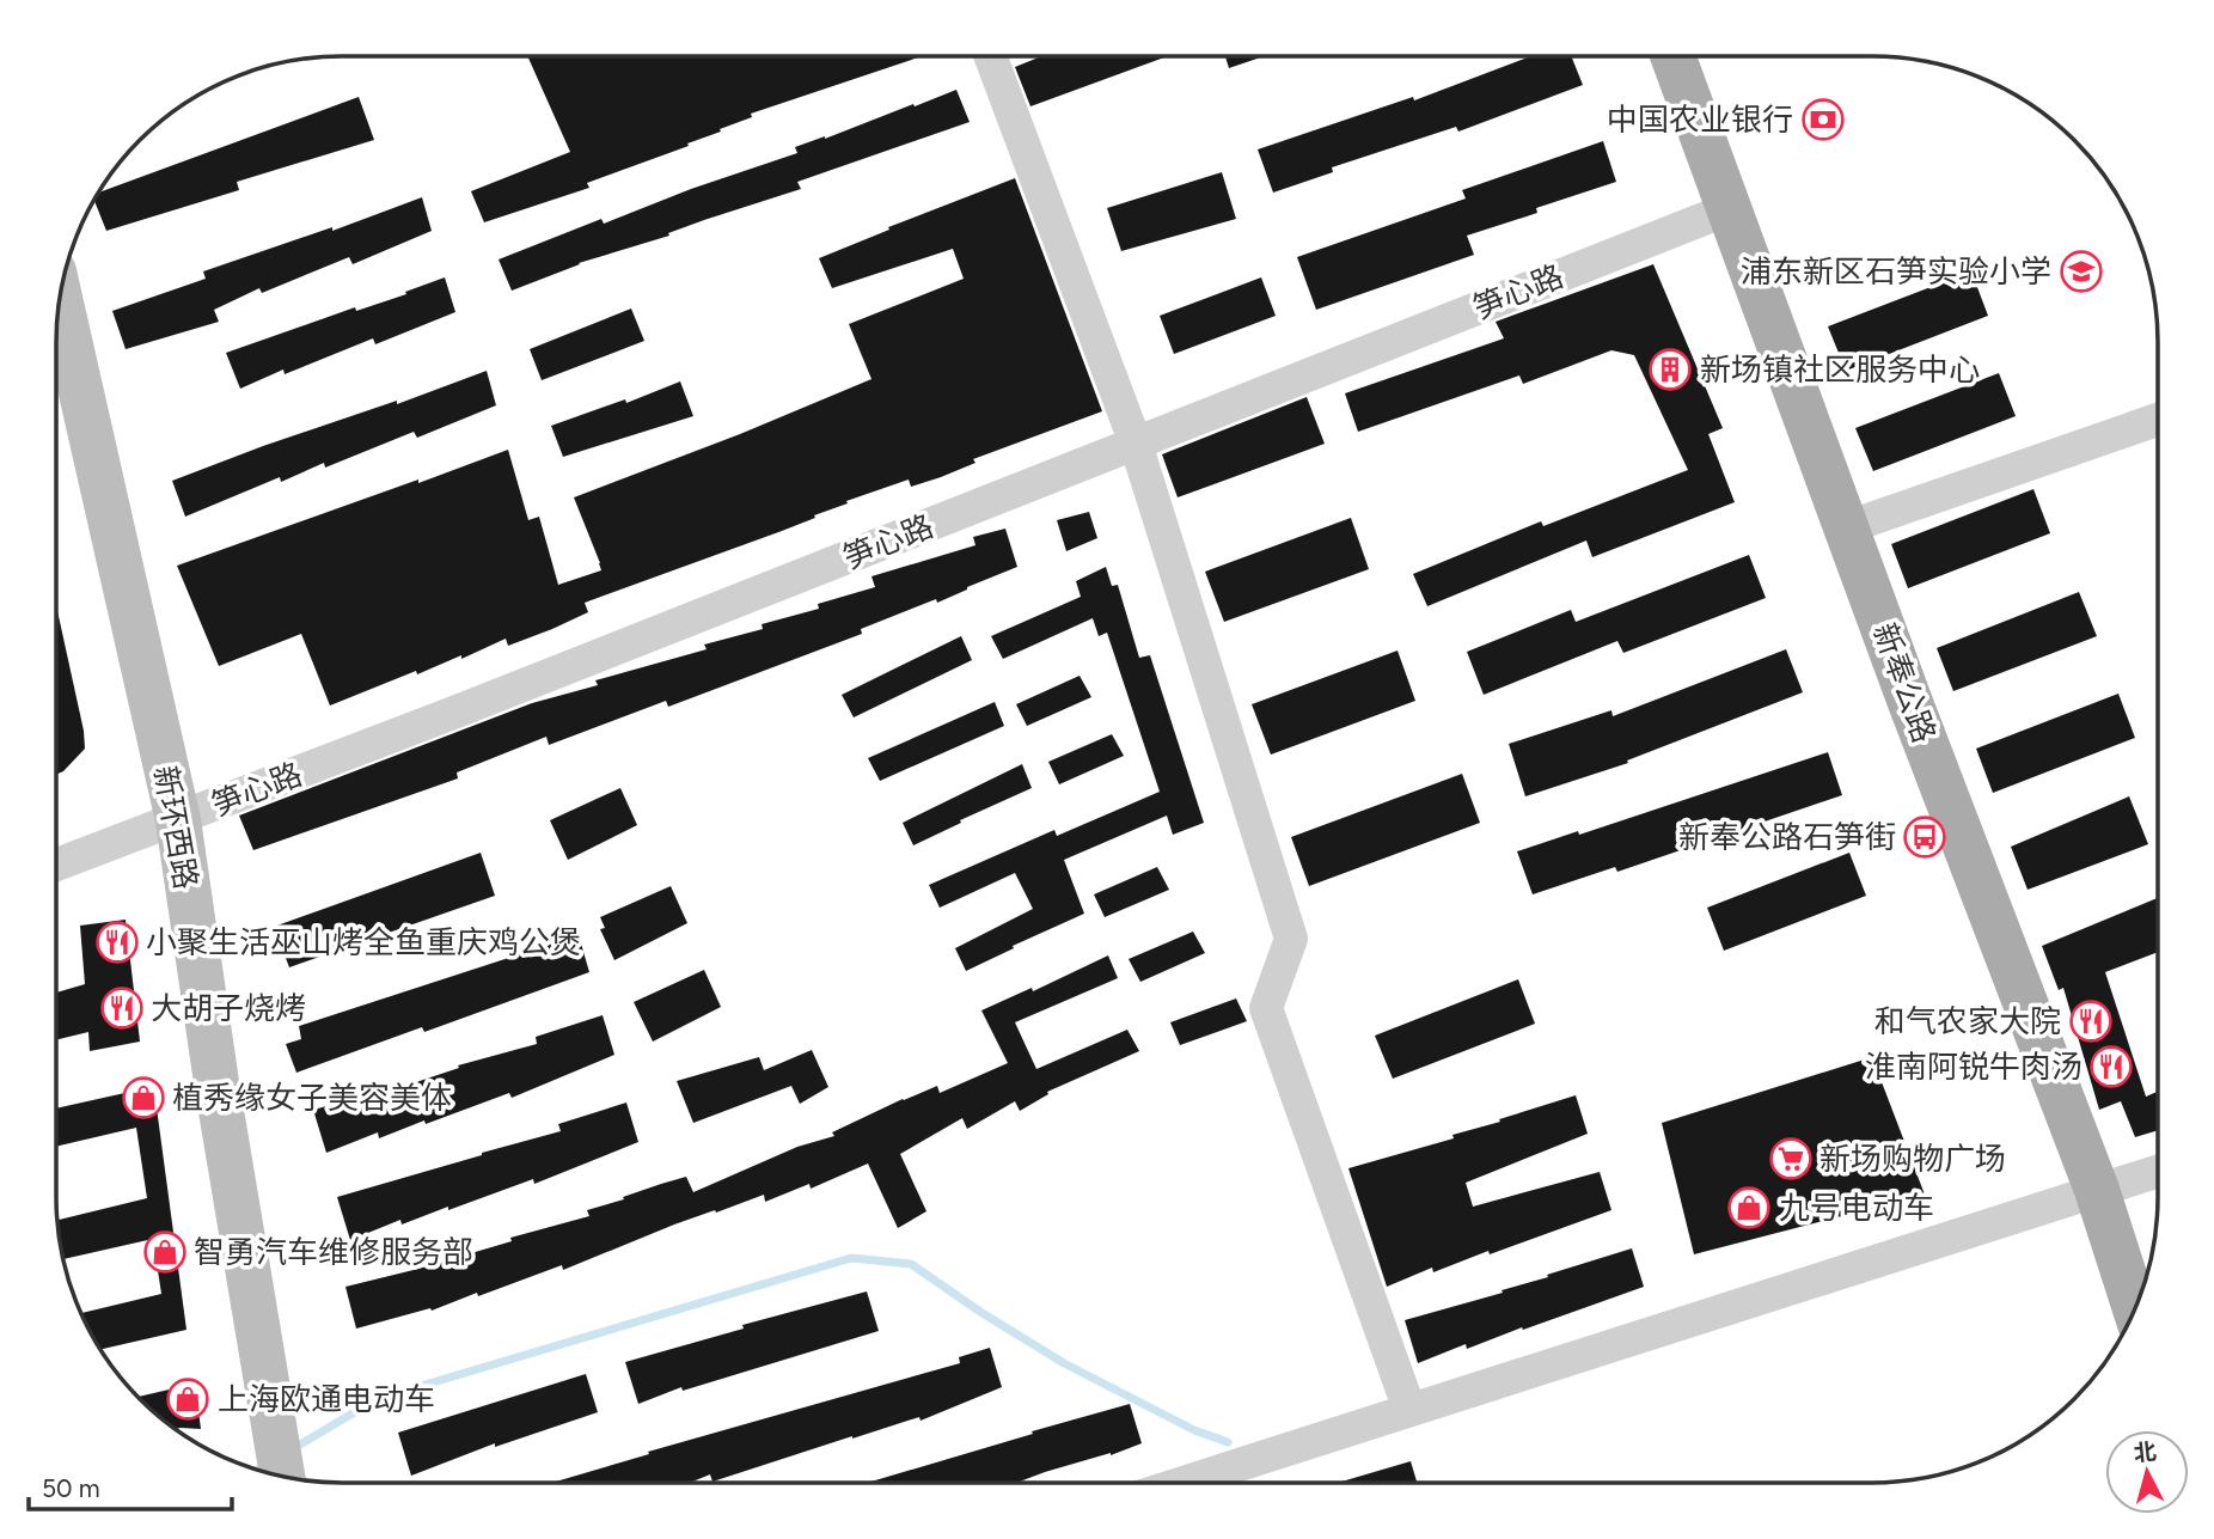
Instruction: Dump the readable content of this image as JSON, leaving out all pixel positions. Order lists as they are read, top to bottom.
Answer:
{
  "streets": {
    "main road": ["新奉公路"],
    "street": ["笋心路", "新环西路"]
  },
  "crossings": [
    ["笋心路", "新奉公路"],
    ["笋心路", "新环西路"]
  ],
  "places": {
    "bank": ["中国农业银行"],
    "school or university": ["浦东新区石笋实验小学"],
    "building": ["新场镇社区服务中心"],
    "bus stop": ["新奉公路石笋街"],
    "restaurant": [
      "小聚生活巫山烤全鱼重庆鸡公煲",
      "大胡子烧烤",
      "和气农家大院",
      "淮南阿锐牛肉汤"
    ],
    "shop": [
      "植秀缘女子美容美体",
      "九号电动车",
      "智勇汽车维修服务部",
      "上海欧通电动车"
    ],
    "supermarket": ["新场购物广场"]
  },
  "scale_bar": "50 m",
  "north": "top"
}
